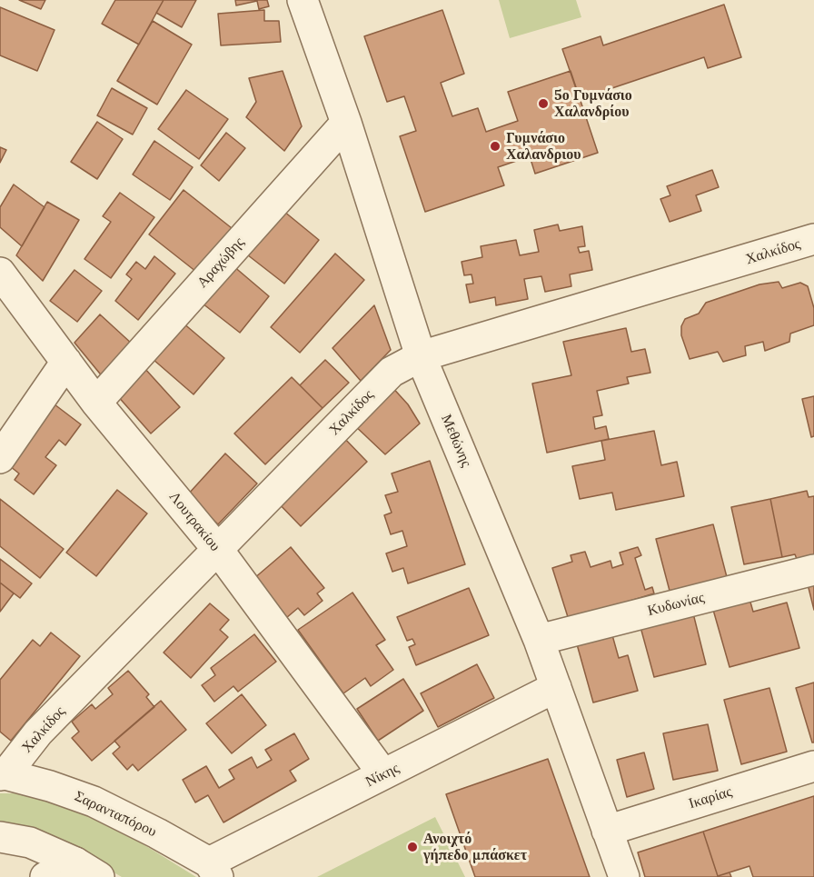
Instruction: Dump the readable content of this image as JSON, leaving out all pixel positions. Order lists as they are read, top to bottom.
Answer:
{
  "streets": {
    "street": [
      "Χαλκίδος",
      "Αραχώβης",
      "Μεθώνης",
      "Λουτρακίου",
      "Κυδωνίας",
      "Νίκης",
      "Ικαρίας",
      "Σαρανταπόρου"
    ]
  },
  "crossings": [
    ["Χαλκίδος", "Μεθώνης"],
    ["Χαλκίδος", "Λουτρακίου"],
    ["Χαλκίδος", "Σαρανταπόρου"],
    ["Αραχώβης", "Μεθώνης"],
    ["Αραχώβης", "Λουτρακίου"],
    ["Μεθώνης", "Κυδωνίας"],
    ["Μεθώνης", "Νίκης"],
    ["Μεθώνης", "Ικαρίας"],
    ["Λουτρακίου", "Νίκης"],
    ["Νίκης", "Σαρανταπόρου"]
  ],
  "places": ["5ο Γυμνάσιο Χαλανδρίου", "Γυμνάσιο Χαλανδριου", "Ανοιχτό γήπεδο μπάσκετ"]
}
